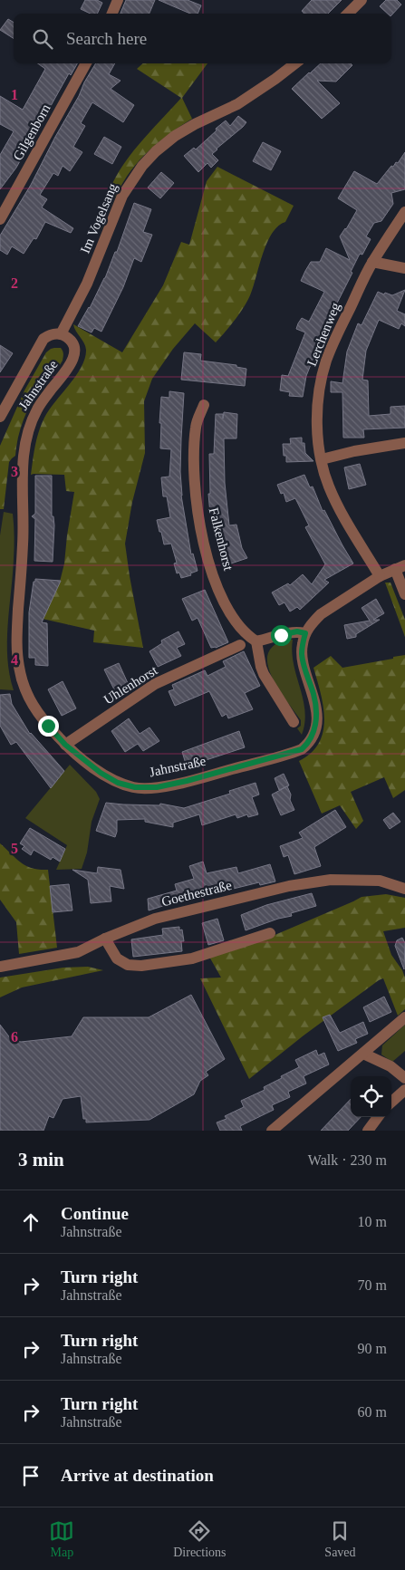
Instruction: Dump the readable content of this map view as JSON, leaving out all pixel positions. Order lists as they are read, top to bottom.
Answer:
{
  "streets": {
    "street": [
      "Gilgenborn",
      "Im Vogelsang",
      "Lerchenweg",
      "Jahnstraße",
      "Falkenhorst",
      "Uhlenhorst",
      "Goethestraße"
    ]
  },
  "crossings": [
    ["Im Vogelsang", "Jahnstraße"],
    ["Lerchenweg", "Jahnstraße"],
    ["Jahnstraße", "Uhlenhorst"]
  ],
  "page": {
    "search": "Search here",
    "heading": ["3 min", "Walk · 230 m"],
    "list": [
      ["Continue", "Jahnstraße", "10 m"],
      ["Turn right", "Jahnstraße", "70 m"],
      ["Turn right", "Jahnstraße", "90 m"],
      ["Turn right", "Jahnstraße", "60 m"],
      "Arrive at destination"
    ],
    "nav": ["Map", "Directions", "Saved"]
  },
  "grid": {
    "rows": [
      "1",
      "2",
      "3",
      "4",
      "5",
      "6"
    ]
  }
}
